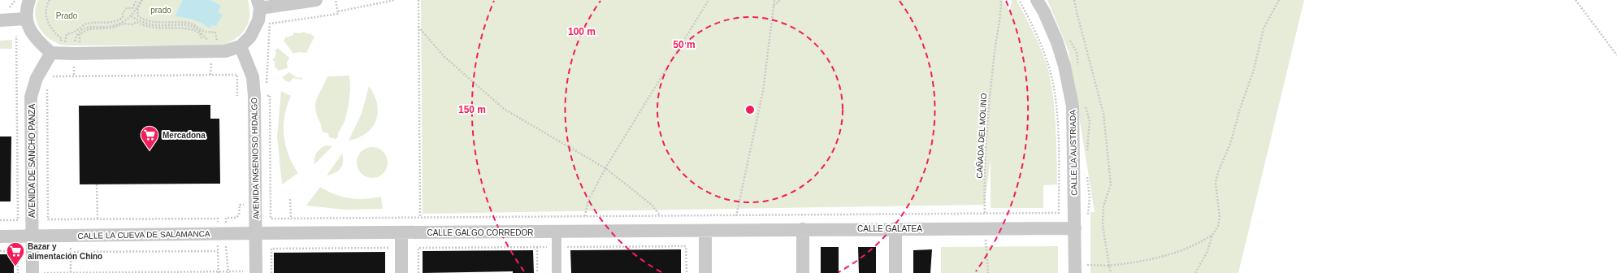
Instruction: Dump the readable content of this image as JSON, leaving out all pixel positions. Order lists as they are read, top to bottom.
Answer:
{
  "streets": {
    "street": [
      "CALLE LA AUSTRIADA",
      "AVENIDA INGENIOSO HIDALGO",
      "AVENIDA DE SANCHO PANZA",
      "CALLE GALATEA",
      "CALLE GALGO CORREDOR",
      "CALLE LA CUEVA DE SALAMANCA"
    ],
    "path": ["CAÑADA DEL MOLINO"]
  },
  "crossings": [
    ["CAÑADA DEL MOLINO", "CALLE GALATEA"],
    ["CALLE LA AUSTRIADA", "CALLE GALATEA"],
    ["AVENIDA INGENIOSO HIDALGO", "CALLE GALGO CORREDOR"],
    ["AVENIDA INGENIOSO HIDALGO", "CALLE LA CUEVA DE SALAMANCA"],
    ["AVENIDA DE SANCHO PANZA", "CALLE LA CUEVA DE SALAMANCA"],
    ["CALLE GALATEA", "CALLE GALGO CORREDOR"],
    ["CALLE GALGO CORREDOR", "CALLE LA CUEVA DE SALAMANCA"]
  ],
  "parks": ["prado", "Prado"],
  "places": {
    "supermarket": ["Mercadona", "Bazar y alimentación Chino"]
  },
  "rings": ["100 m", "50 m", "150 m"]
}
